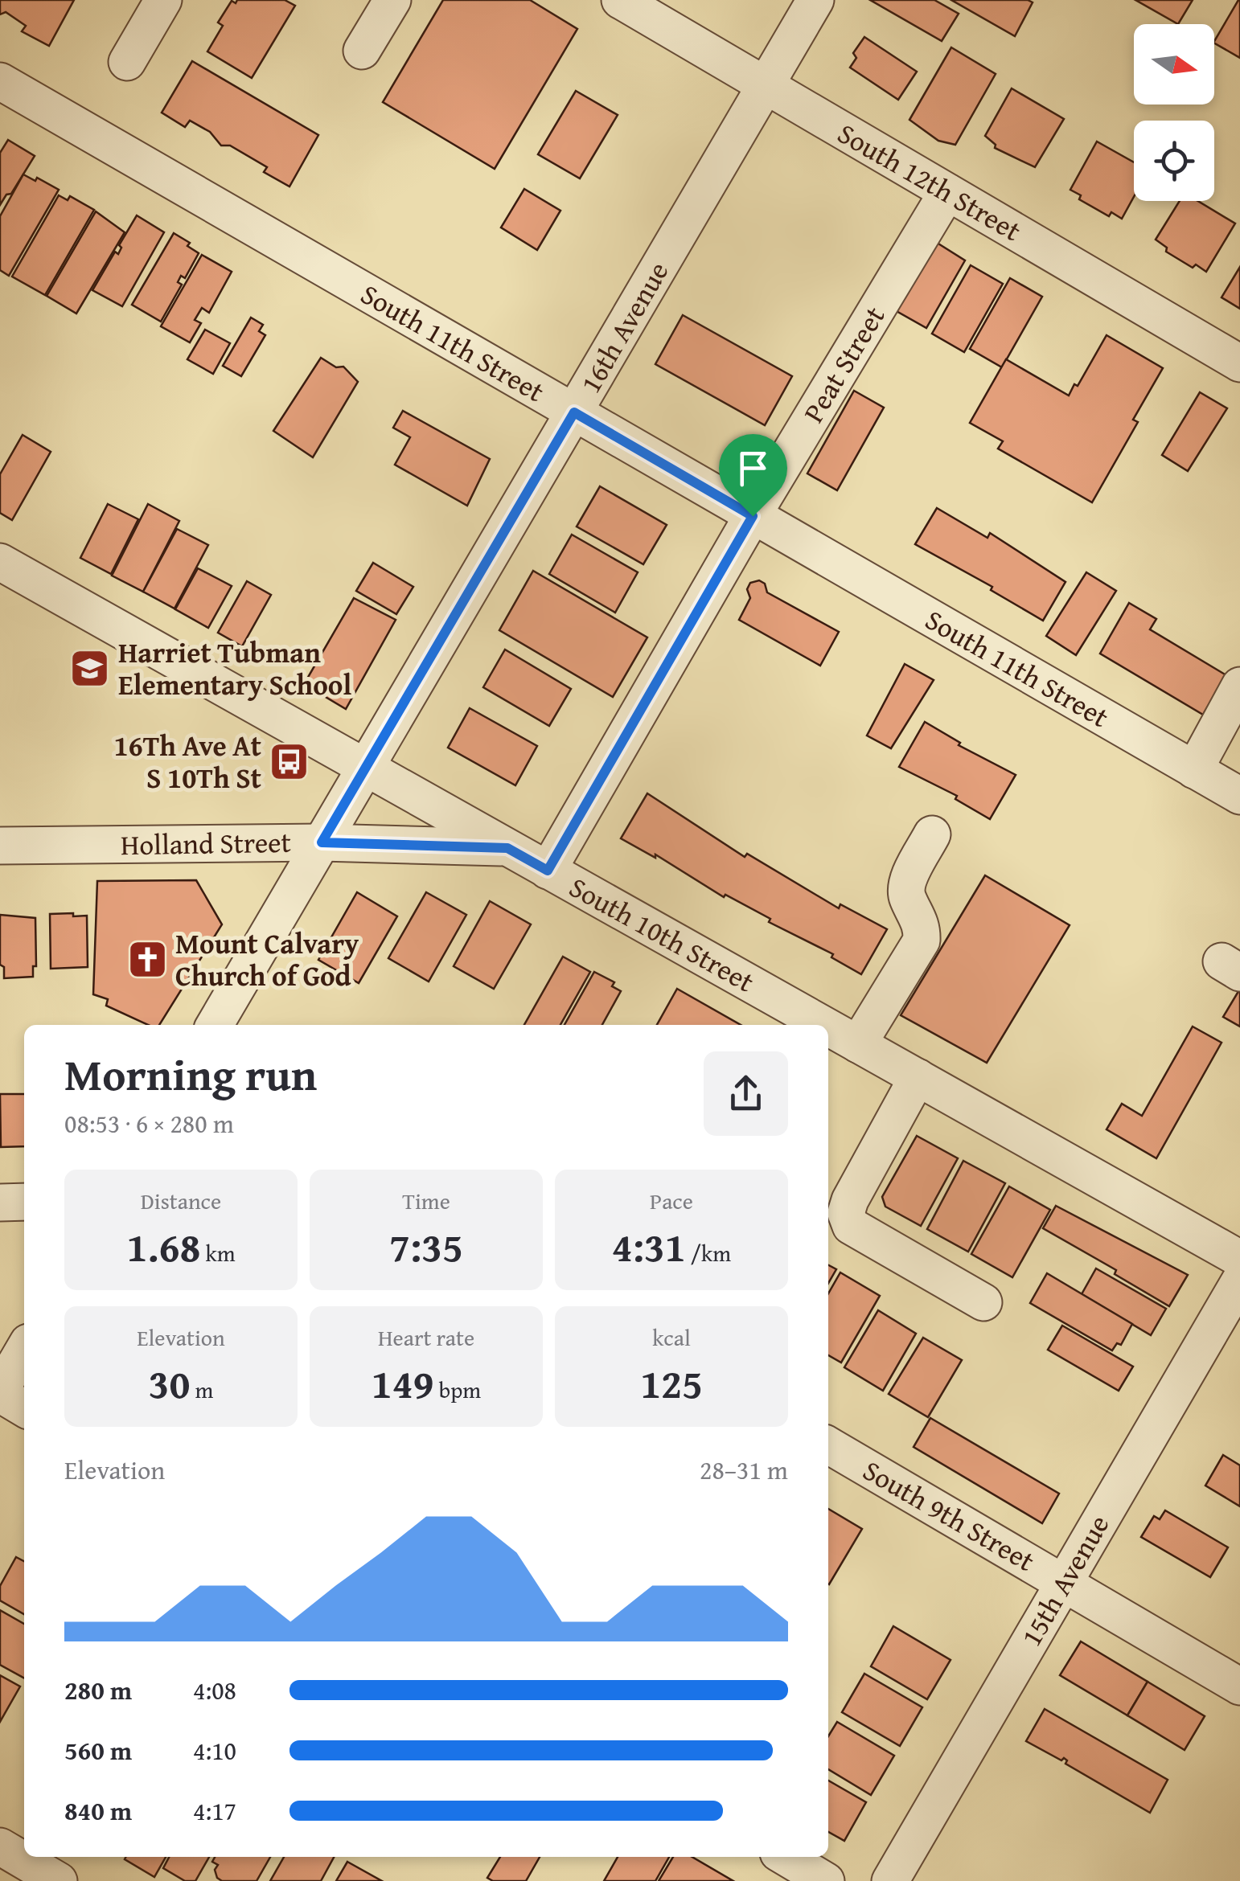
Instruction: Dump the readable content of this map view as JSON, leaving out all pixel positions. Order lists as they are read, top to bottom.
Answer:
{
  "streets": {
    "street": [
      "South 12th Street",
      "16th Avenue",
      "South 11th Street",
      "Peat Street",
      "Holland Street",
      "South 10th Street",
      "South 9th Street",
      "15th Avenue"
    ]
  },
  "crossings": [
    ["South 12th Street", "16th Avenue"],
    ["South 12th Street", "Peat Street"],
    ["16th Avenue", "South 11th Street"],
    ["16th Avenue", "Holland Street"],
    ["16th Avenue", "South 10th Street"],
    ["South 11th Street", "Peat Street"],
    ["Peat Street", "South 10th Street"],
    ["Holland Street", "South 10th Street"],
    ["South 9th Street", "15th Avenue"]
  ],
  "places": {
    "school or university": ["Harriet Tubman Elementary School"],
    "bus stop": ["16Th Ave At S 10Th St"],
    "church": ["Mount Calvary Church of God"]
  },
  "north": "right",
  "page": {
    "heading": ["Morning run", "08:53 · 6 × 280 m"],
    "stats": [
      ["Distance", "1.68 km"],
      ["Time", "7:35"],
      ["Pace", "4:31 /km"],
      ["Elevation", "30 m"],
      ["Heart rate", "149 bpm"],
      ["kcal", "125"]
    ],
    "chart": ["Elevation", "28–31 m"],
    "list": [
      {
        "name": "280 m",
        "note": "4:08"
      },
      {
        "name": "560 m",
        "note": "4:10"
      },
      {
        "name": "840 m",
        "note": "4:17"
      }
    ]
  }
}
